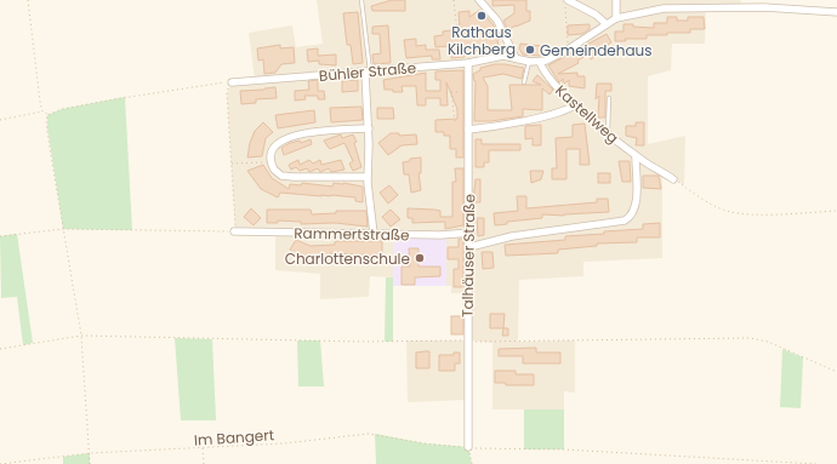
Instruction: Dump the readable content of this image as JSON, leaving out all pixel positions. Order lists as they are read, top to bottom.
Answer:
{
  "streets": {
    "street": [
      "Bühler Straße",
      "Kastellweg",
      "Rammertstraße",
      "Talhäuser Straße"
    ],
    "path": ["Im Bangert"]
  },
  "crossings": [
    ["Bühler Straße", "Talhäuser Straße"],
    ["Rammertstraße", "Talhäuser Straße"],
    ["Talhäuser Straße", "Im Bangert"]
  ],
  "places": ["Rathaus Kilchberg", "Gemeindehaus", "Charlottenschule"]
}
